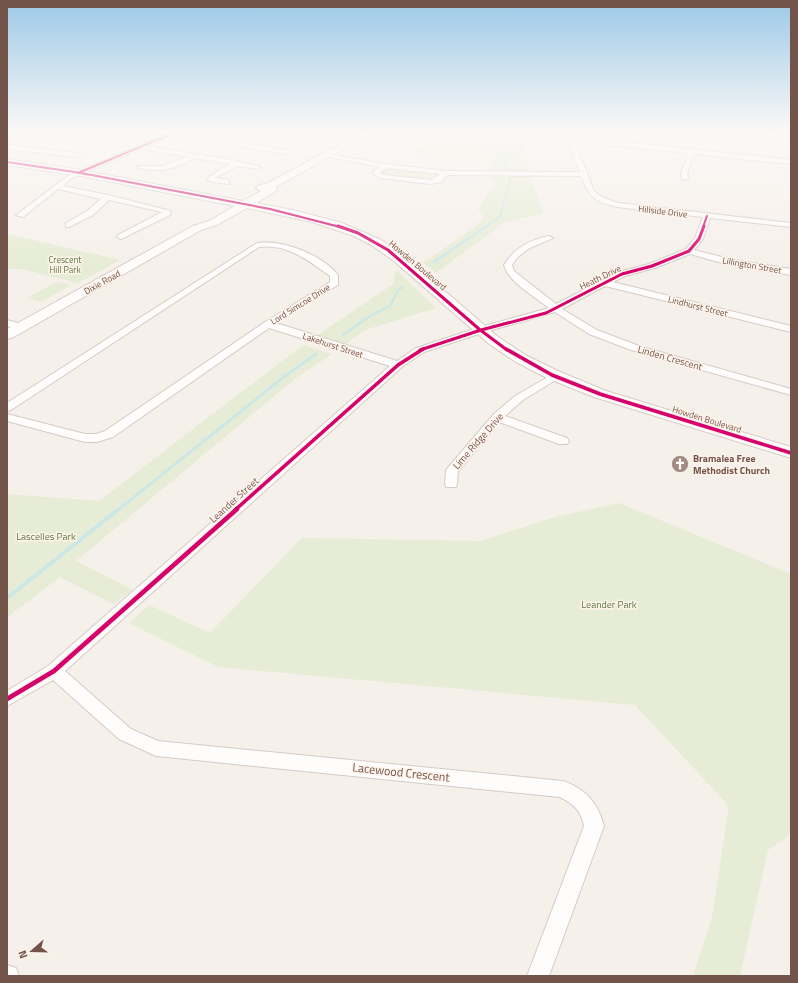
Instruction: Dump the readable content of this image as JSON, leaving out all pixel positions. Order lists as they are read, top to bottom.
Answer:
{
  "streets": {
    "street": [
      "Hillside Drive",
      "Howden Boulevard",
      "Lillington Street",
      "Heath Drive",
      "Dixie Road",
      "Lord Simcoe Drive",
      "Lindhurst Street",
      "Lakehurst Street",
      "Linden Crescent",
      "Lime Ridge Drive",
      "Leander Street",
      "Lacewood Crescent"
    ]
  },
  "crossings": [
    ["Howden Boulevard", "Heath Drive"],
    ["Howden Boulevard", "Dixie Road"],
    ["Howden Boulevard", "Lime Ridge Drive"],
    ["Howden Boulevard", "Leander Street"],
    ["Lillington Street", "Heath Drive"],
    ["Heath Drive", "Lindhurst Street"],
    ["Heath Drive", "Linden Crescent"],
    ["Heath Drive", "Leander Street"],
    ["Lord Simcoe Drive", "Lakehurst Street"],
    ["Lakehurst Street", "Leander Street"],
    ["Leander Street", "Lacewood Crescent"]
  ],
  "parks": ["Crescent Hill Park", "Lascelles Park", "Leander Park"],
  "places": {
    "church": ["Bramalea Free Methodist Church"]
  },
  "north": "left"
}
